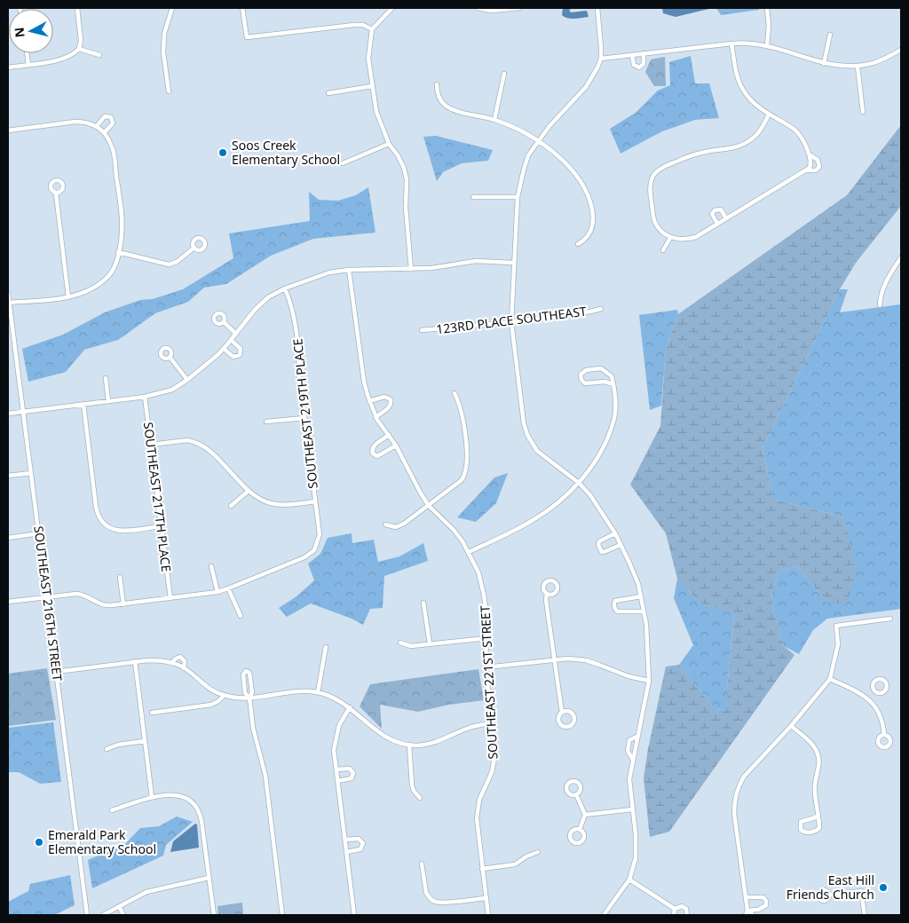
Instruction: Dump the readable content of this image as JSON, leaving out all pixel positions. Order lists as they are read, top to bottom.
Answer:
{
  "streets": {
    "street": [
      "123RD PLACE SOUTHEAST",
      "SOUTHEAST 219TH PLACE",
      "SOUTHEAST 217TH PLACE",
      "SOUTHEAST 216TH STREET",
      "SOUTHEAST 221ST STREET"
    ]
  },
  "places": ["Soos Creek Elementary School", "Emerald Park Elementary School", "East Hill Friends Church"],
  "north": "left"
}
